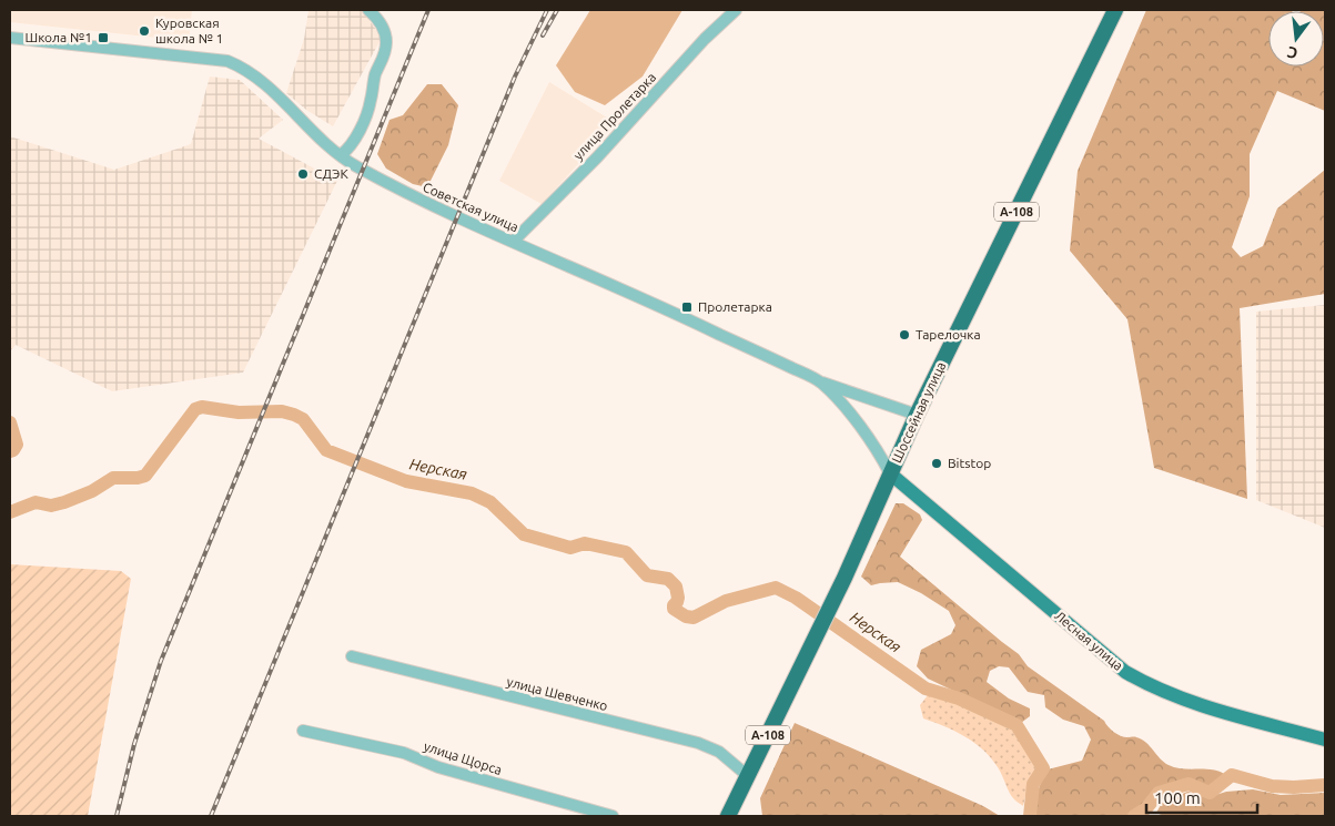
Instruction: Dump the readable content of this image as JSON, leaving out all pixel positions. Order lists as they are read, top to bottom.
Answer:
{
  "streets": {
    "highway": ["А-108", "Шоссейная улица"],
    "main road": ["Лесная улица"],
    "street": [
      "улица Пролетарка",
      "Советская улица",
      "улица Шевченко",
      "улица Щорса"
    ]
  },
  "crossings": [
    ["улица Пролетарка", "Советская улица"],
    ["Советская улица", "Шоссейная улица"],
    ["Советская улица", "Лесная улица"],
    ["А-108", "Шоссейная улица"],
    ["А-108", "улица Шевченко"],
    ["Шоссейная улица", "Лесная улица"],
    ["Шоссейная улица", "улица Шевченко"]
  ],
  "water": ["Нерская"],
  "places": {
    "other": [
      "Куровская школа № 1",
      "СДЭК",
      "Тарелочка",
      "Bitstop"
    ],
    "transit": ["Школа №1", "Пролетарка"]
  },
  "scale_bar": "100 m",
  "north": "bottom"
}
